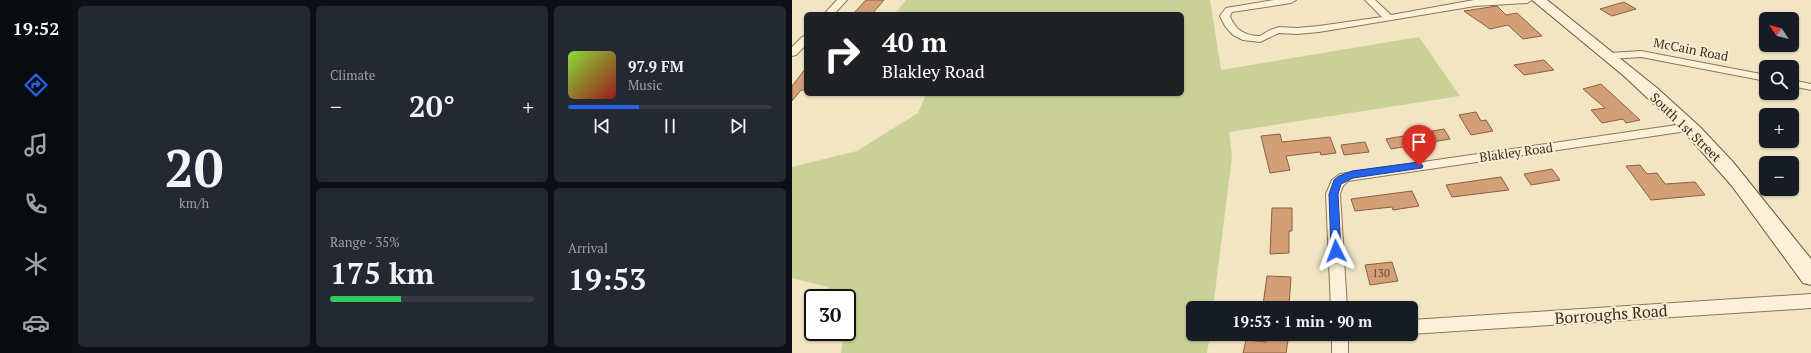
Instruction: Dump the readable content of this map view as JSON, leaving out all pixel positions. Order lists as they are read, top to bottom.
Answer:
{
  "streets": {
    "main road": ["South 1st Street"],
    "street": ["McCain Road", "Blakley Road", "Borroughs Road"]
  },
  "crossings": [
    ["McCain Road", "South 1st Street"],
    ["South 1st Street", "Blakley Road"]
  ],
  "house_numbers": ["130"],
  "north": "top left",
  "page": {
    "tabs": "19:52",
    "tile": [
      ["20", "km/h"],
      "Climate",
      ["Range · 35%", "175 km"],
      ["Arrival", "19:53"]
    ],
    "map_buttons": ["+", "−"],
    "turn": ["40 m", "Blakley Road"],
    "song": ["97.9 FM", "Music"],
    "heat": ["−", "20°", "+"],
    "limit": "30",
    "trip": "19:53 · 1 min · 90 m"
  }
}
